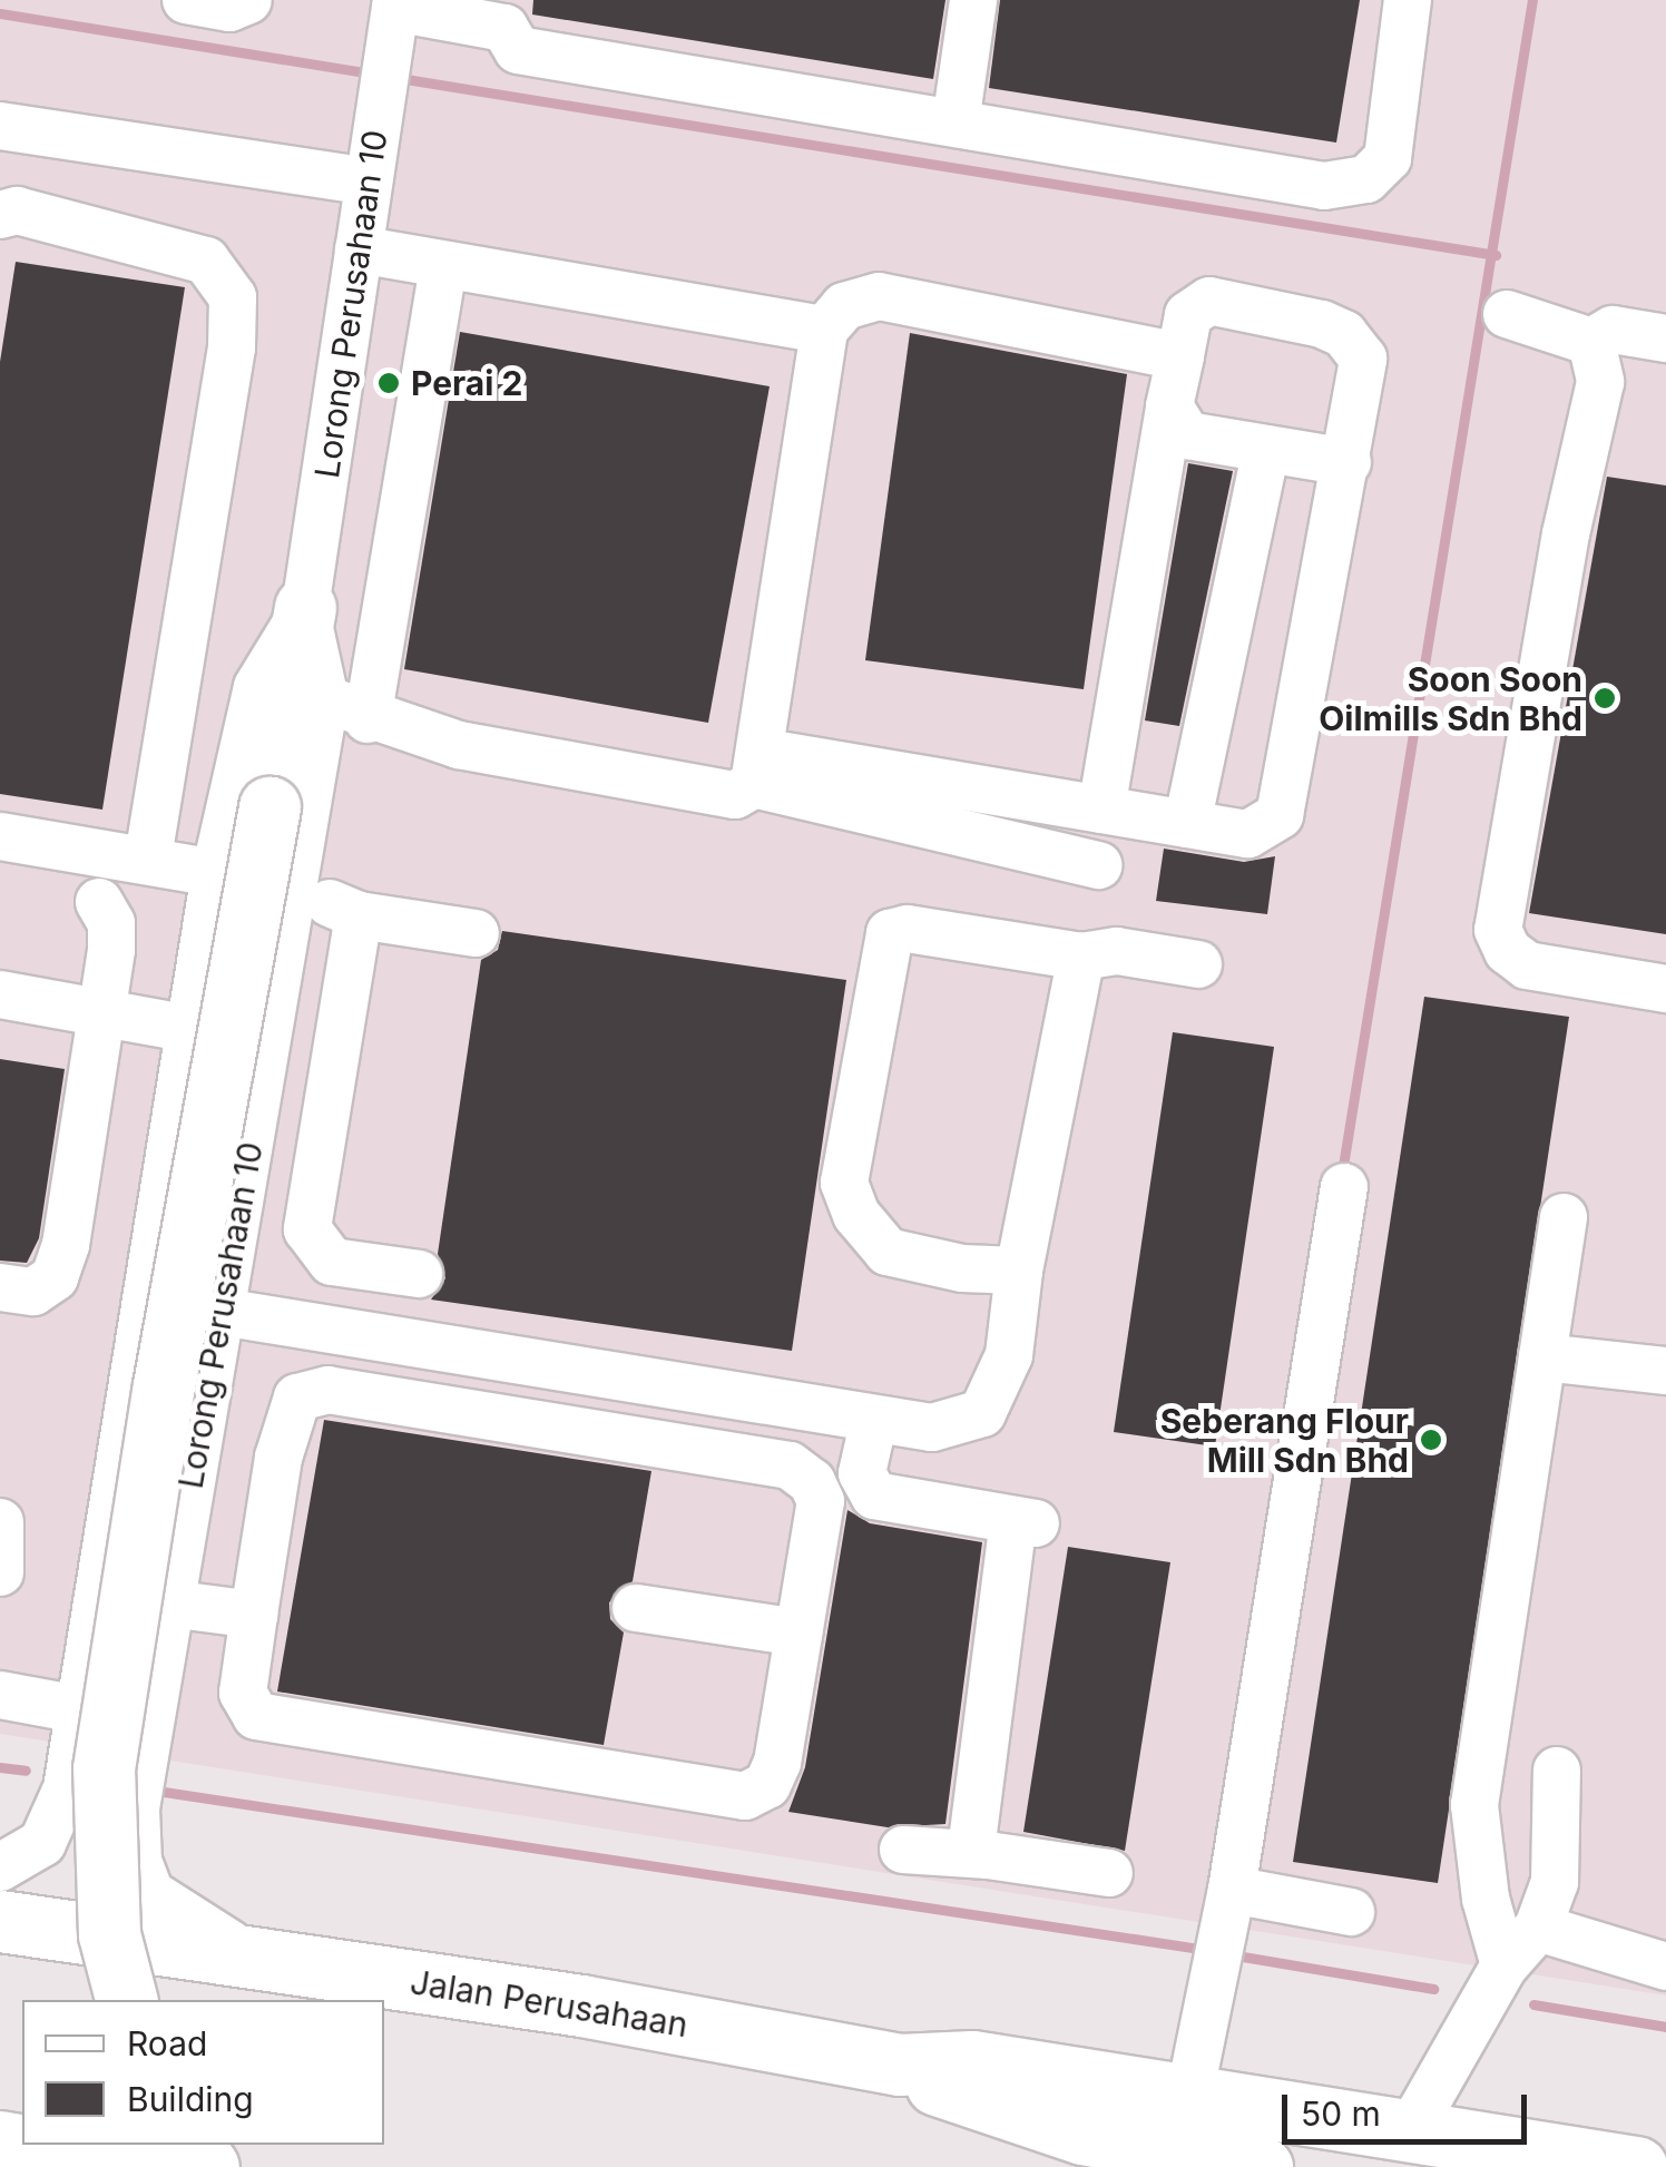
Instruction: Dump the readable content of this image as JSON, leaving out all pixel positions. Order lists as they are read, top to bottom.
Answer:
{
  "streets": {
    "main road": ["Jalan Perusahaan"],
    "street": ["Lorong Perusahaan 10"]
  },
  "crossings": [
    ["Lorong Perusahaan 10", "Jalan Perusahaan"]
  ],
  "places": ["Perai 2", "Soon Soon Oilmills Sdn Bhd", "Seberang Flour Mill Sdn Bhd"],
  "legend": ["Road", "Building"],
  "scale_bar": "50 m"
}
